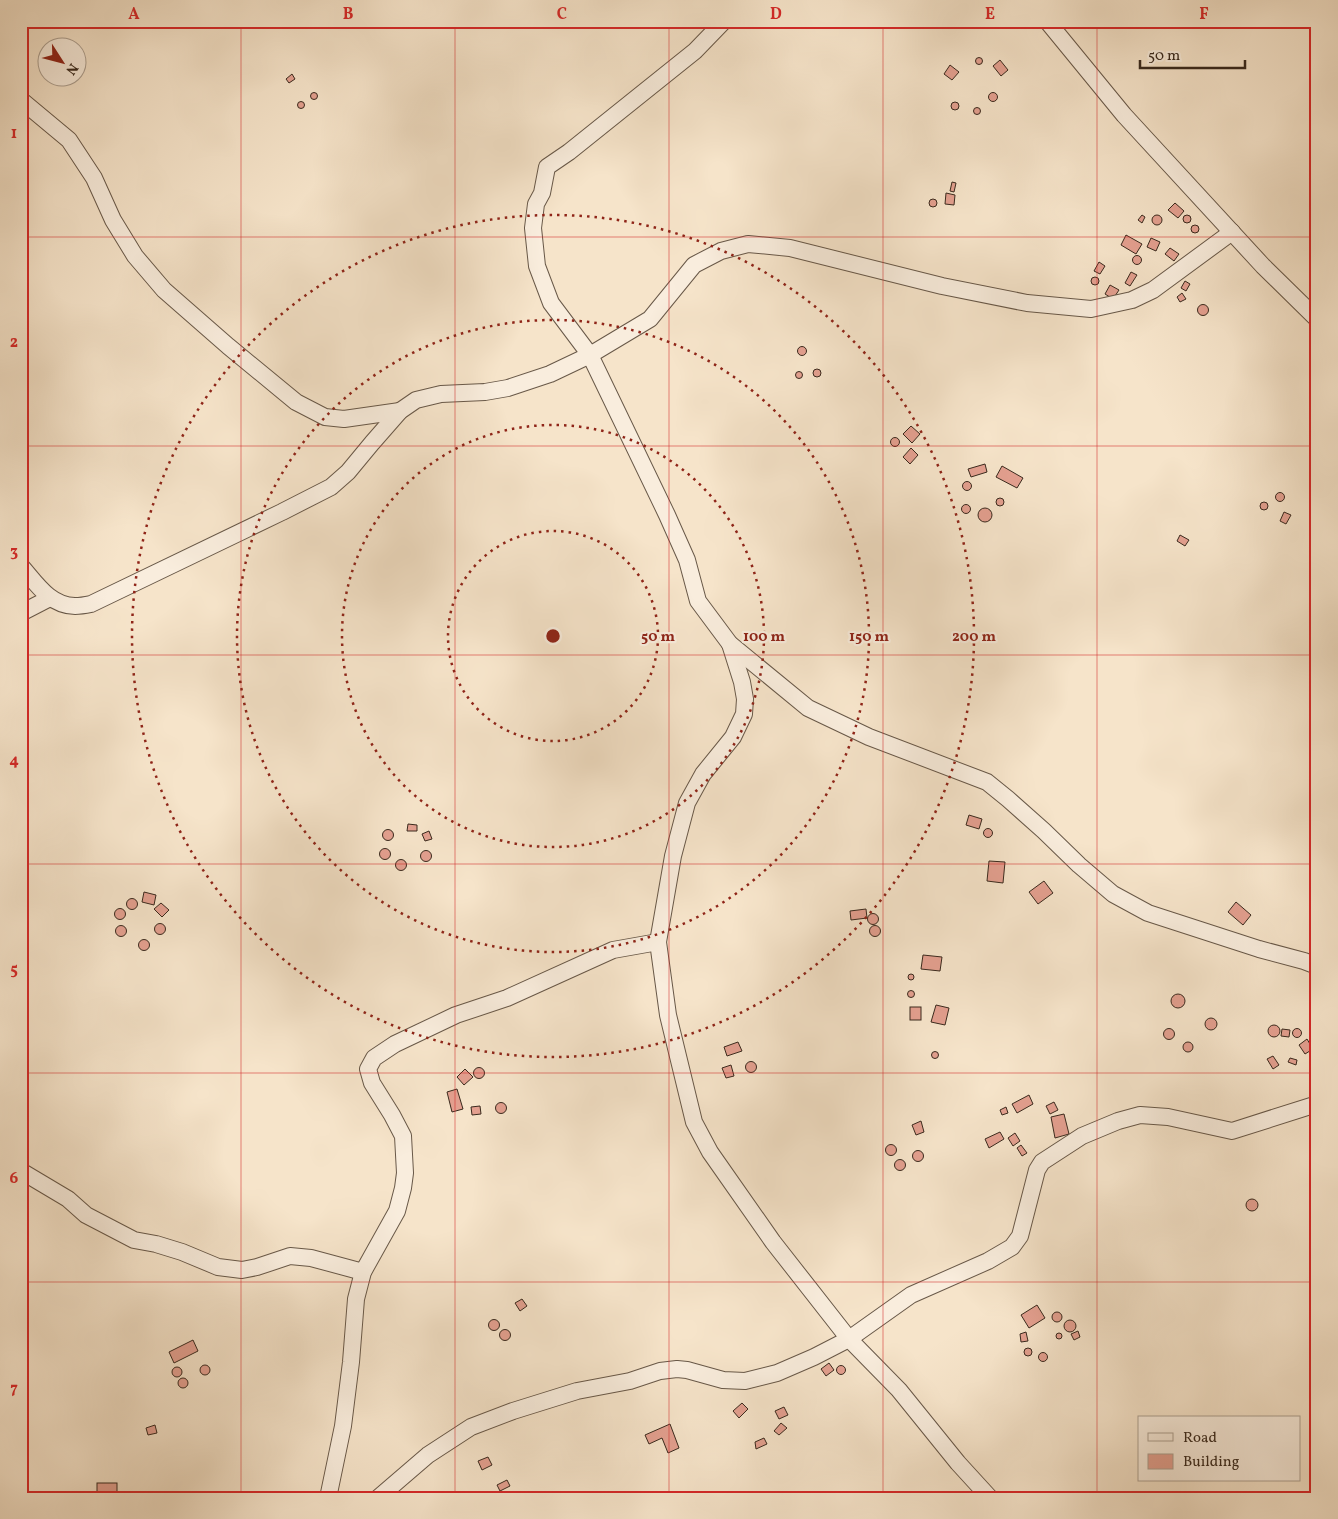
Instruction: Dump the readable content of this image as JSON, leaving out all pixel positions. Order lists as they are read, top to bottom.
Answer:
{
  "legend": ["Road", "Building"],
  "scale_bar": "50 m",
  "north": "bottom right",
  "grid": {
    "columns": [
      "A",
      "B",
      "C",
      "D",
      "E",
      "F"
    ],
    "rows": [
      "1",
      "2",
      "3",
      "4",
      "5",
      "6",
      "7"
    ]
  },
  "rings": [
    "50 m",
    "100 m",
    "150 m",
    "200 m"
  ]
}
